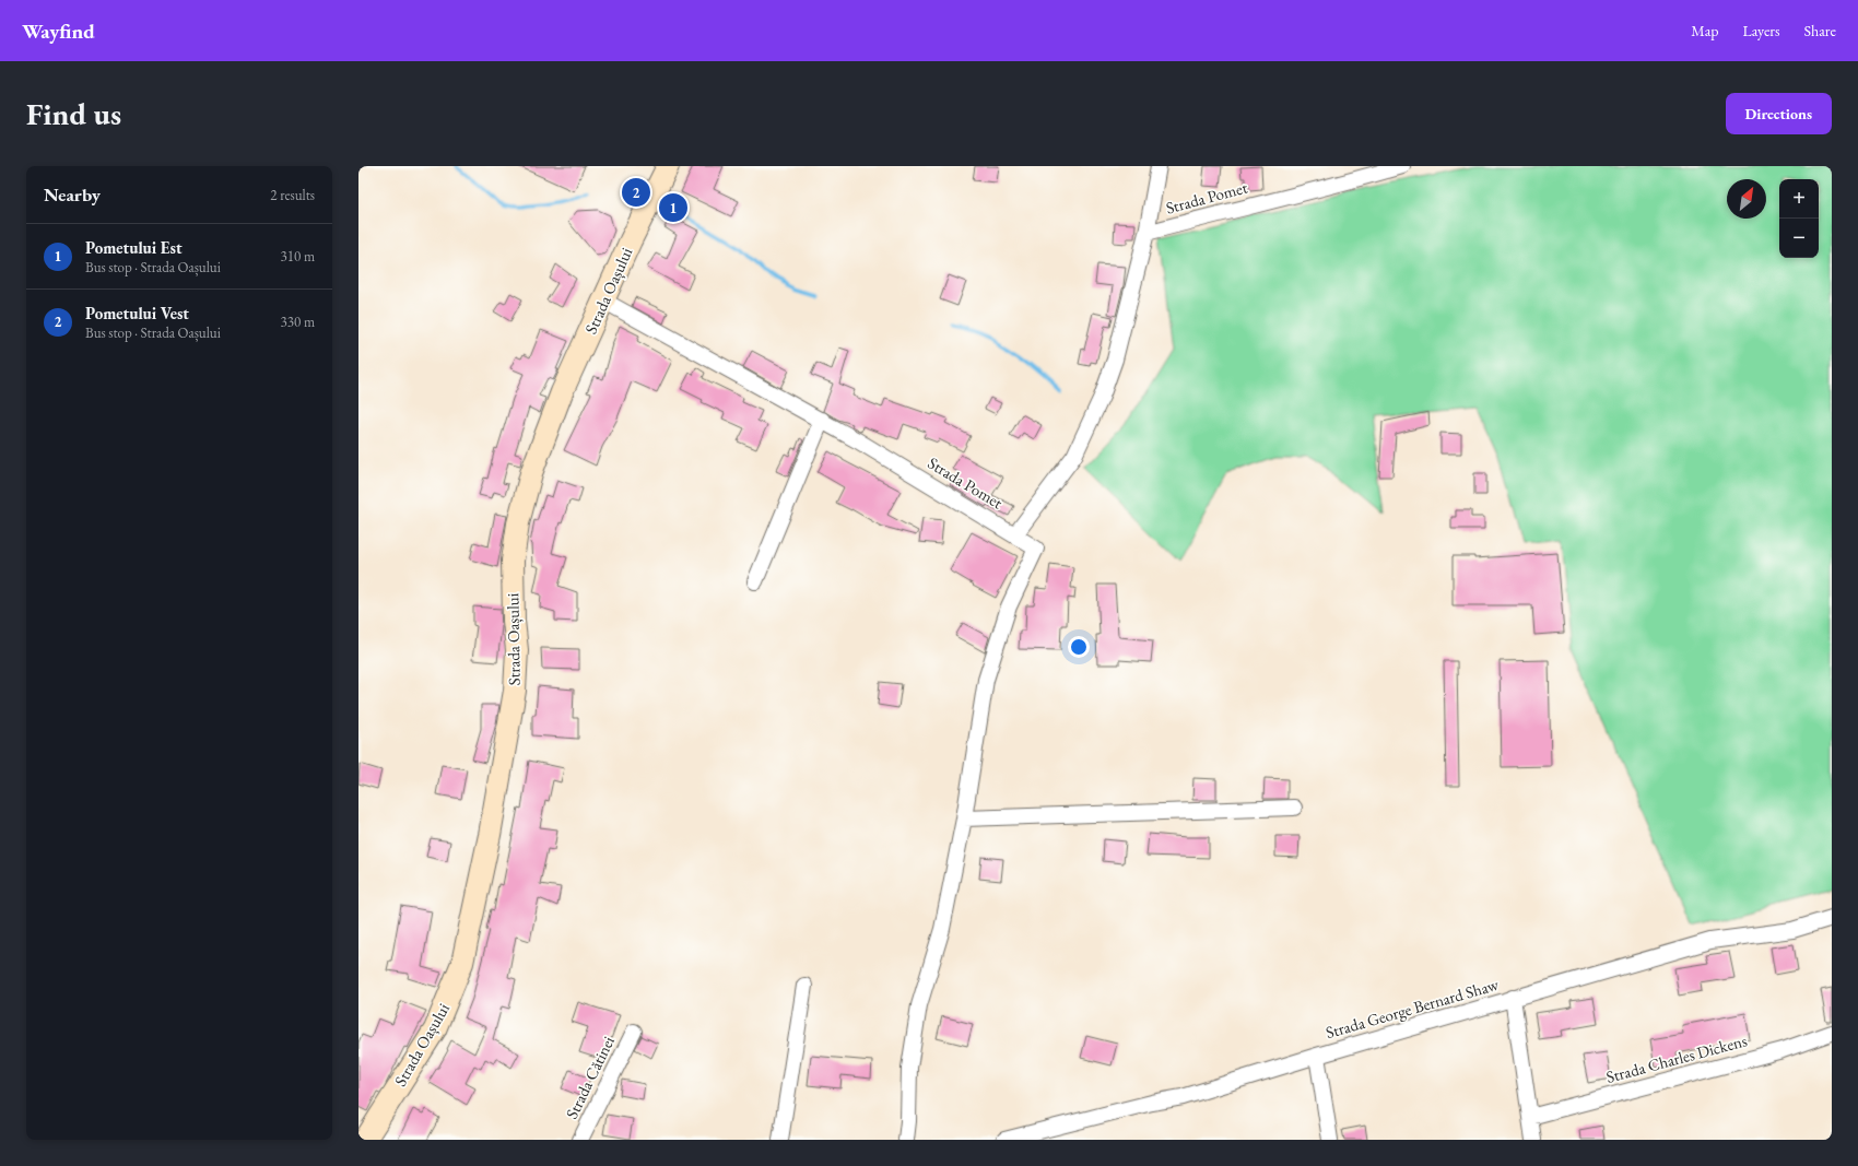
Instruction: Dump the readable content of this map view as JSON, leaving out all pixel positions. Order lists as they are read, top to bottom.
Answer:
{
  "streets": {
    "main road": ["Strada Oașului"],
    "street": [
      "Strada Pomet",
      "Strada George Bernard Shaw",
      "Strada Charles Dickens",
      "Strada Cătinei"
    ]
  },
  "crossings": [
    ["Strada Pomet", "Strada Oașului"]
  ],
  "north": "top right",
  "page": {
    "header": "Wayfind",
    "nav": ["Map", "Layers", "Share"],
    "buttons": "Directions",
    "title": "Find us",
    "heading": ["Nearby", "2 results"],
    "pins": ["2", "1"],
    "map_buttons": ["+", "−"],
    "list": [
      {
        "mark": "1",
        "name": "Pometului Est",
        "note": "Bus stop · Strada Oașului",
        "value": "310 m"
      },
      {
        "mark": "2",
        "name": "Pometului Vest",
        "note": "Bus stop · Strada Oașului",
        "value": "330 m"
      }
    ]
  }
}
